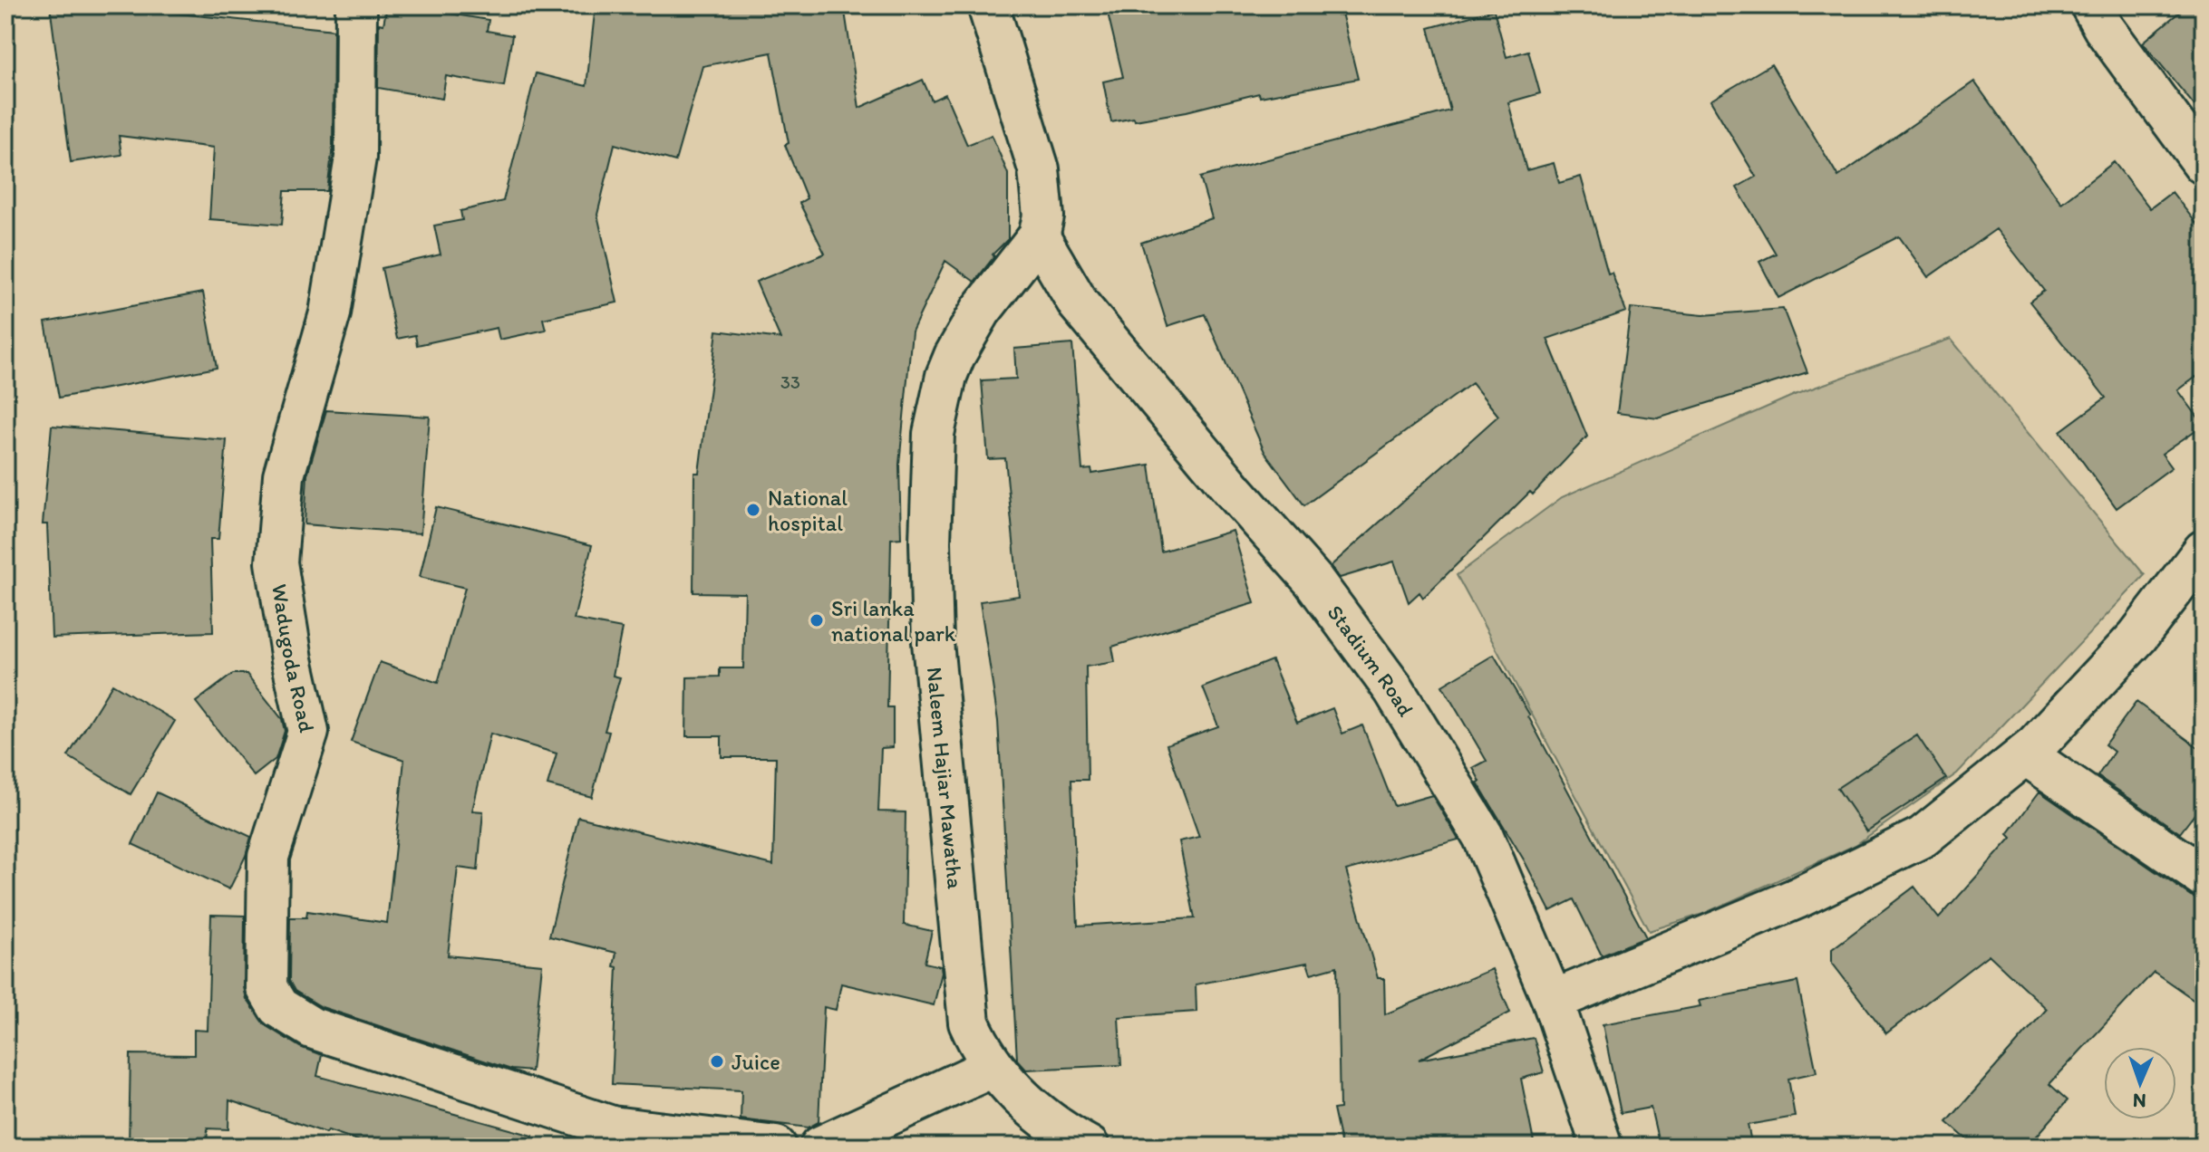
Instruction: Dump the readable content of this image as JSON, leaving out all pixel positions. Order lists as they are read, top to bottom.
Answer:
{
  "streets": {
    "street": ["Wadugoda Road", "Stadium Road", "Naleem Hajiar Mawatha"]
  },
  "crossings": [
    ["Stadium Road", "Naleem Hajiar Mawatha"]
  ],
  "places": ["National hospital", "Sri lanka national park", "Juice"],
  "house_numbers": ["33"],
  "north": "bottom"
}
